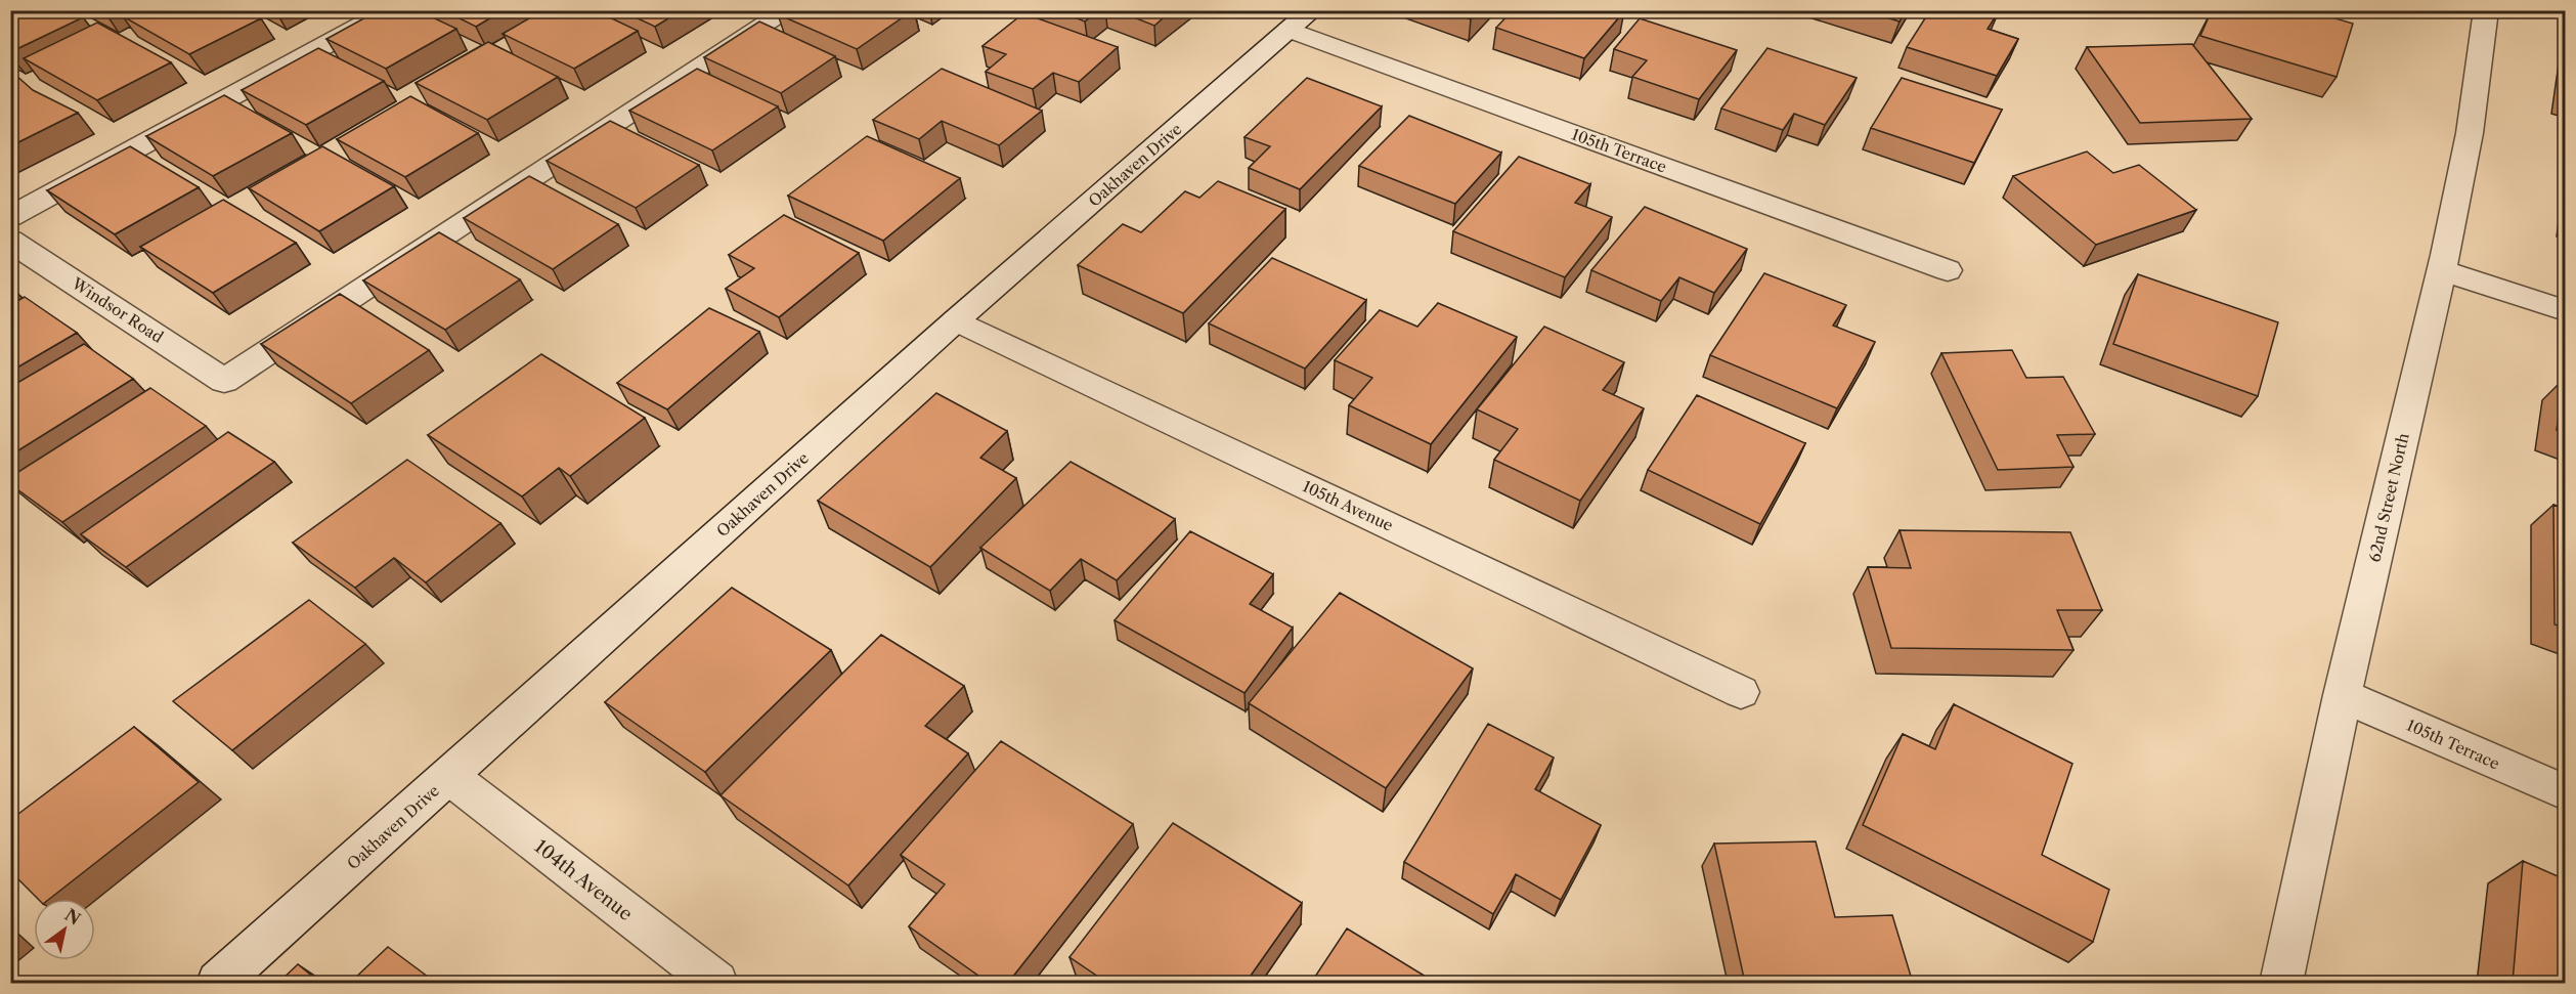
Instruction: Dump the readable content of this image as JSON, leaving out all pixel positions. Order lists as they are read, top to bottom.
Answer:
{
  "streets": {
    "street": [
      "105th Terrace",
      "Oakhaven Drive",
      "Windsor Road",
      "62nd Street North",
      "105th Avenue",
      "104th Avenue"
    ]
  },
  "crossings": [
    ["105th Terrace", "Oakhaven Drive"],
    ["105th Terrace", "62nd Street North"],
    ["Oakhaven Drive", "105th Avenue"],
    ["Oakhaven Drive", "104th Avenue"]
  ],
  "north": "top right"
}
